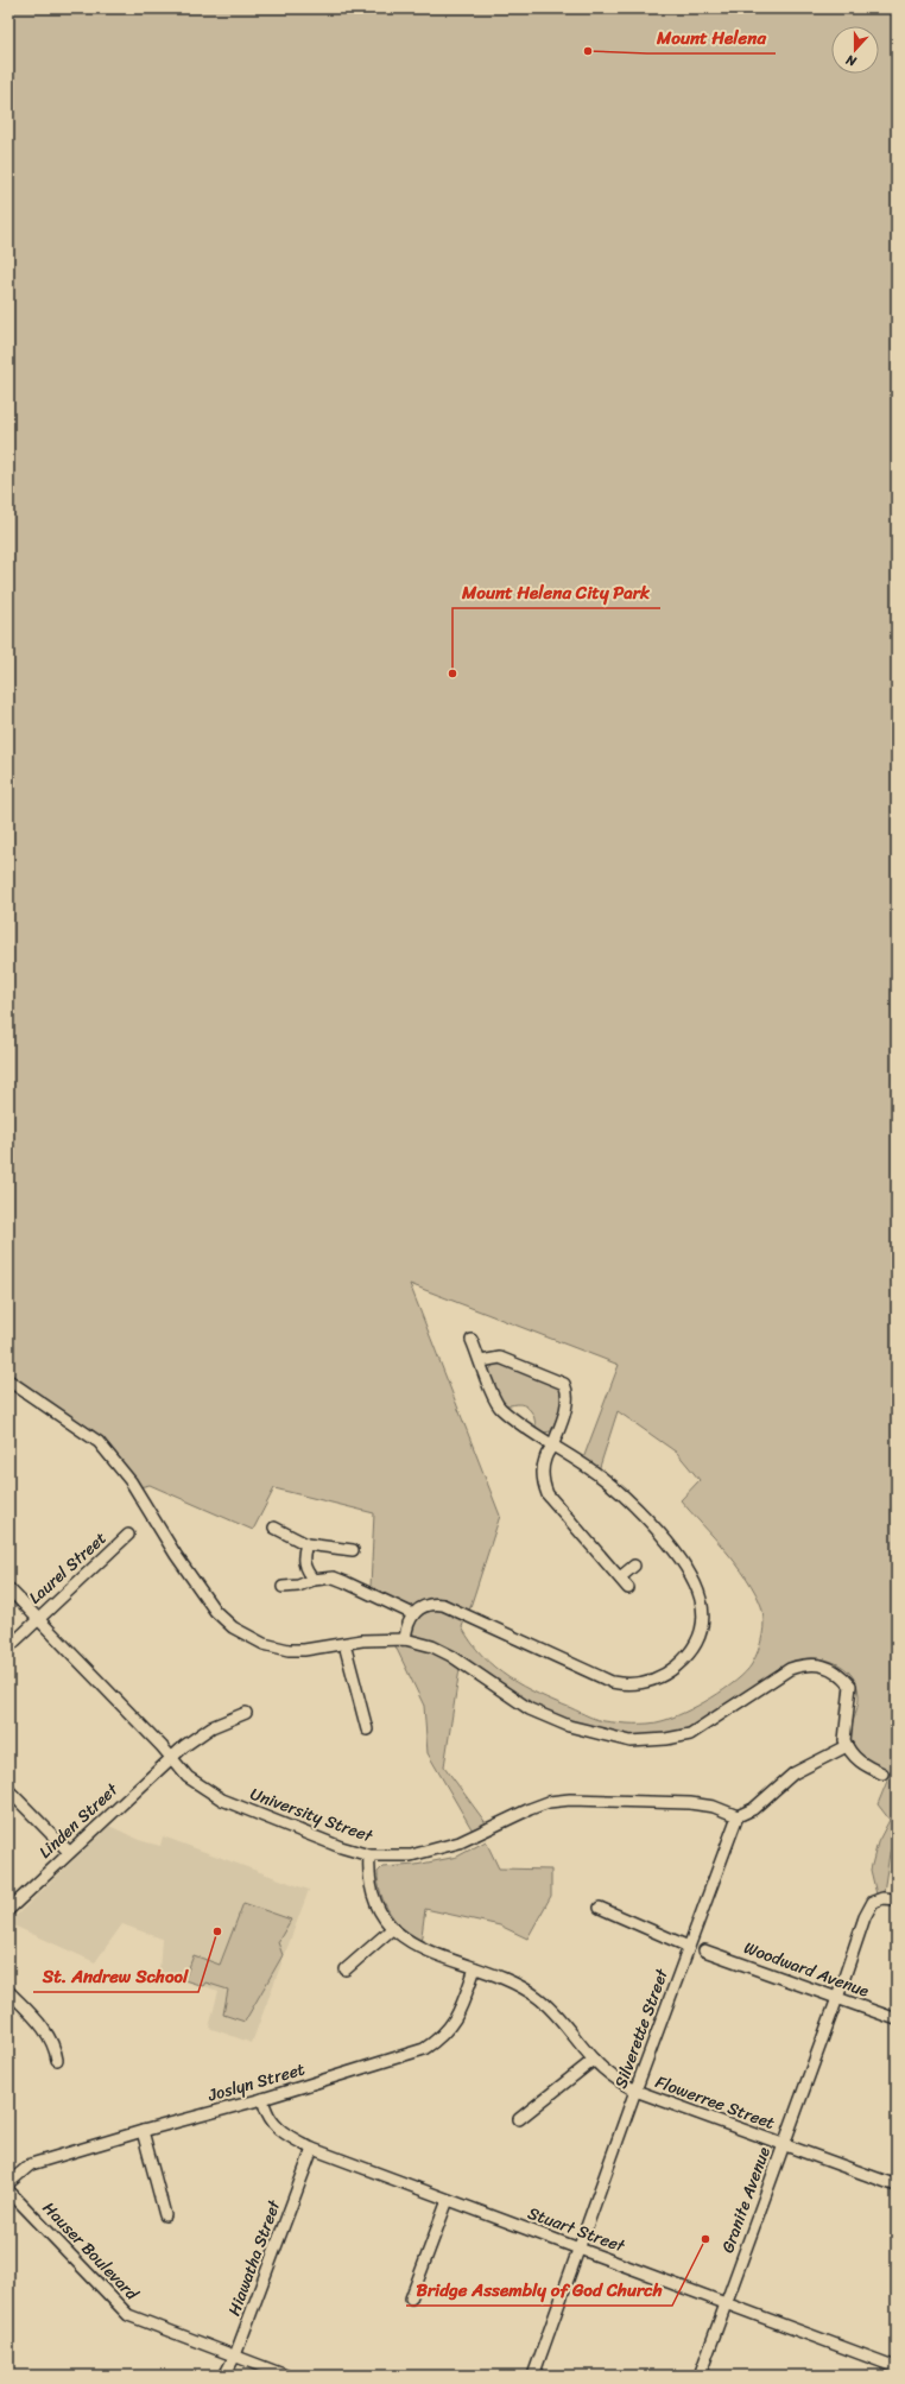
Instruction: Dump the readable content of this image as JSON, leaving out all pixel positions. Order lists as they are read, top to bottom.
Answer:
{
  "streets": {
    "street": [
      "Laurel Street",
      "University Street",
      "Linden Street",
      "Woodward Avenue",
      "Silverette Street",
      "Joslyn Street",
      "Flowerree Street",
      "Granite Avenue",
      "Stuart Street",
      "Hauser Boulevard",
      "Hiawatha Street"
    ]
  },
  "crossings": [
    ["Laurel Street", "University Street"],
    ["University Street", "Linden Street"],
    ["University Street", "Silverette Street"],
    ["University Street", "Flowerree Street"],
    ["Woodward Avenue", "Granite Avenue"],
    ["Silverette Street", "Flowerree Street"],
    ["Silverette Street", "Stuart Street"],
    ["Joslyn Street", "Flowerree Street"],
    ["Joslyn Street", "Stuart Street"],
    ["Flowerree Street", "Granite Avenue"],
    ["Granite Avenue", "Stuart Street"],
    ["Stuart Street", "Hiawatha Street"],
    ["Hauser Boulevard", "Hiawatha Street"]
  ],
  "places": [
    "Mount Helena",
    "Mount Helena City Park",
    "St. Andrew School",
    "Bridge Assembly of God Church"
  ],
  "north": "bottom"
}
